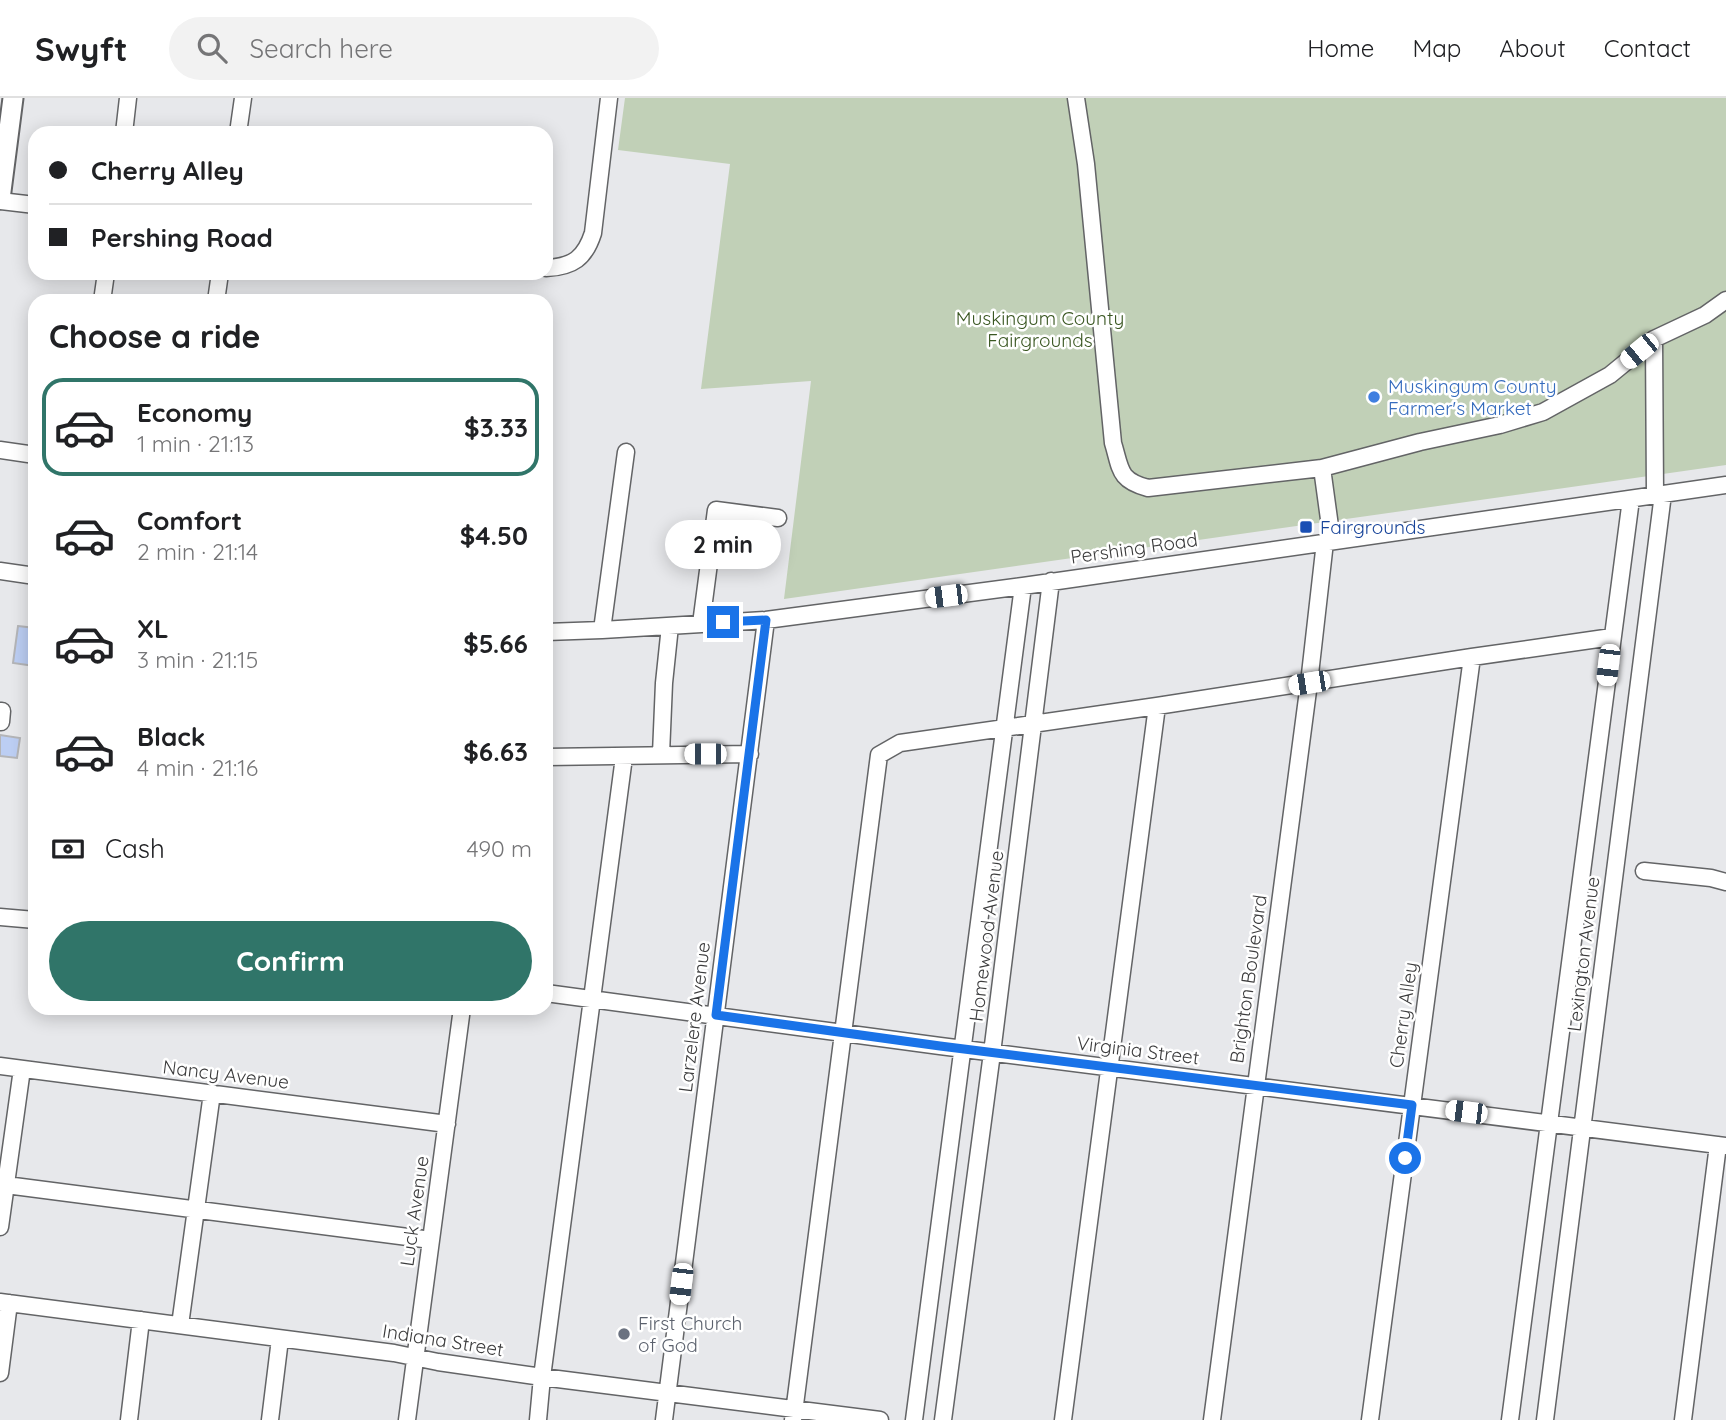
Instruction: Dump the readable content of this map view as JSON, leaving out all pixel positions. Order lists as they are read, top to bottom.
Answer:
{
  "streets": {
    "street": [
      "Pershing Road",
      "Homewood Avenue",
      "Lexington Avenue",
      "Brighton Boulevard",
      "Cherry Alley",
      "Larzelere Avenue",
      "Virginia Street",
      "Nancy Avenue",
      "Luck Avenue",
      "Indiana Street"
    ]
  },
  "crossings": [
    ["Pershing Road", "Homewood Avenue"],
    ["Pershing Road", "Lexington Avenue"],
    ["Pershing Road", "Brighton Boulevard"],
    ["Pershing Road", "Larzelere Avenue"],
    ["Homewood Avenue", "Virginia Street"],
    ["Lexington Avenue", "Virginia Street"],
    ["Brighton Boulevard", "Virginia Street"],
    ["Cherry Alley", "Virginia Street"],
    ["Larzelere Avenue", "Virginia Street"],
    ["Larzelere Avenue", "Indiana Street"],
    ["Nancy Avenue", "Luck Avenue"],
    ["Luck Avenue", "Indiana Street"]
  ],
  "parks": ["Muskingum County Fairgrounds"],
  "places": {
    "other": ["Muskingum County Farmer's Market", "First Church of God"],
    "transit": ["Fairgrounds"]
  },
  "page": {
    "header": "Swyft",
    "search": "Search here",
    "nav": [
      "Home",
      "Map",
      "About",
      "Contact"
    ],
    "banner": ["Cherry Alley", "Pershing Road"],
    "heading": "Choose a ride",
    "list": [
      {
        "name": "Economy",
        "note": "1 min · 21:13",
        "value": "$3.33"
      },
      {
        "name": "Comfort",
        "note": "2 min · 21:14",
        "value": "$4.50"
      },
      {
        "name": "XL",
        "note": "3 min · 21:15",
        "value": "$5.66"
      },
      {
        "name": "Black",
        "note": "4 min · 21:16",
        "value": "$6.63"
      }
    ],
    "bubble": "2 min",
    "pay": ["Cash", "490 m"],
    "buttons": "Confirm"
  }
}
